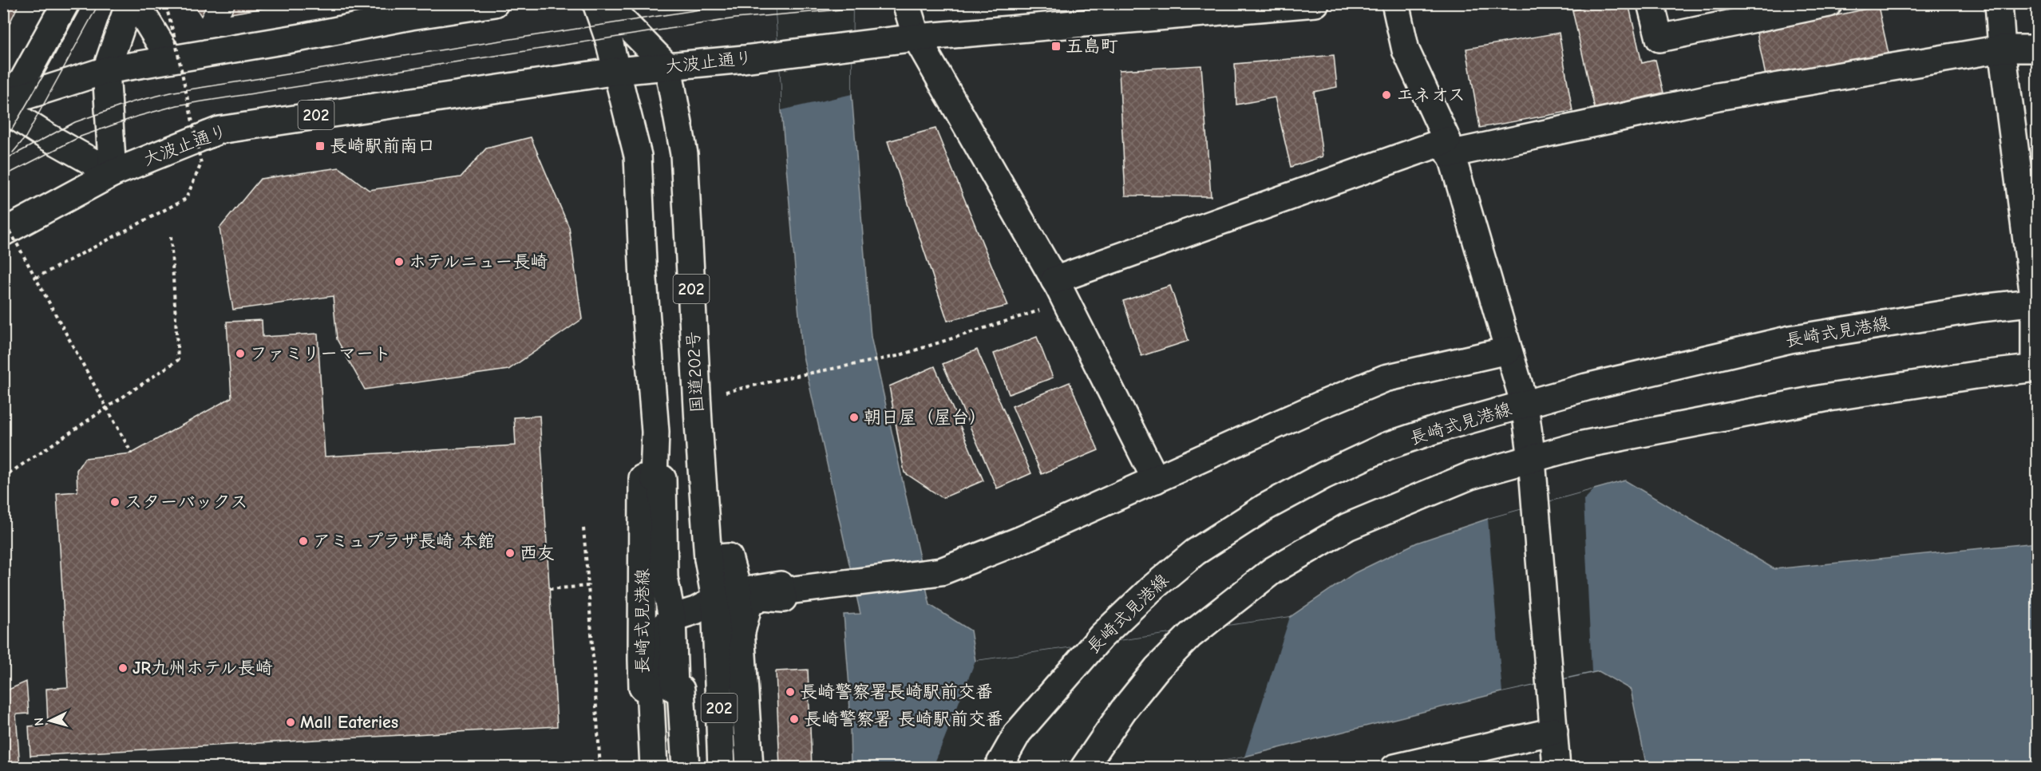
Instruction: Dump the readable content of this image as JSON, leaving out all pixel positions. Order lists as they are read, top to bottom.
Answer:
{
  "streets": {
    "main road": [
      "大波止通り",
      "202",
      "長崎式見港線",
      "国道202号"
    ]
  },
  "crossings": [
    ["大波止通り", "202"],
    ["大波止通り", "国道202号"],
    ["長崎式見港線", "国道202号"]
  ],
  "places": {
    "transit": ["五島町", "長崎駅前南口"],
    "other": [
      "エネオス",
      "ホテルニュー長崎",
      "ファミリーマート",
      "朝日屋（屋台）",
      "スターバックス",
      "アミュプラザ長崎 本館",
      "西友",
      "JR九州ホテル長崎",
      "長崎警察署長崎駅前交番",
      "長崎警察署 長崎駅前交番",
      "Mall Eateries"
    ]
  },
  "north": "left"
}
